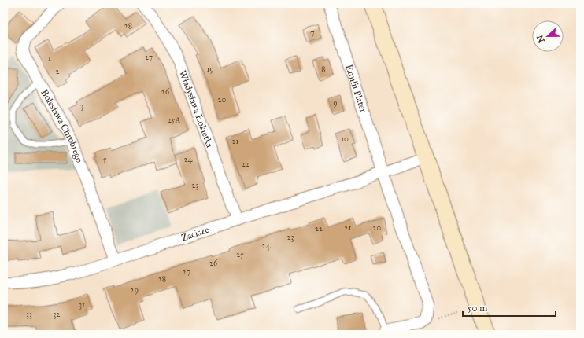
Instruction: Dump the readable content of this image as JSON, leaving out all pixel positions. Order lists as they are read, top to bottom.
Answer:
{
  "streets": {
    "street": [
      "Emilii Plater",
      "Władysława Łokietka",
      "Bolesława Chrobrego",
      "Zacisze"
    ]
  },
  "crossings": [
    ["Emilii Plater", "Zacisze"],
    ["Władysława Łokietka", "Zacisze"],
    ["Bolesława Chrobrego", "Zacisze"]
  ],
  "house_numbers": [
    "28",
    "7",
    "27",
    "1",
    "19",
    "8",
    "2",
    "26",
    "20",
    "9",
    "3",
    "25A",
    "10",
    "21",
    "5",
    "24",
    "22",
    "23",
    "21",
    "20",
    "22",
    "23",
    "24",
    "25",
    "26",
    "27",
    "28",
    "29",
    "31",
    "33",
    "32"
  ],
  "scale_bar": "50 m",
  "north": "left"
}
